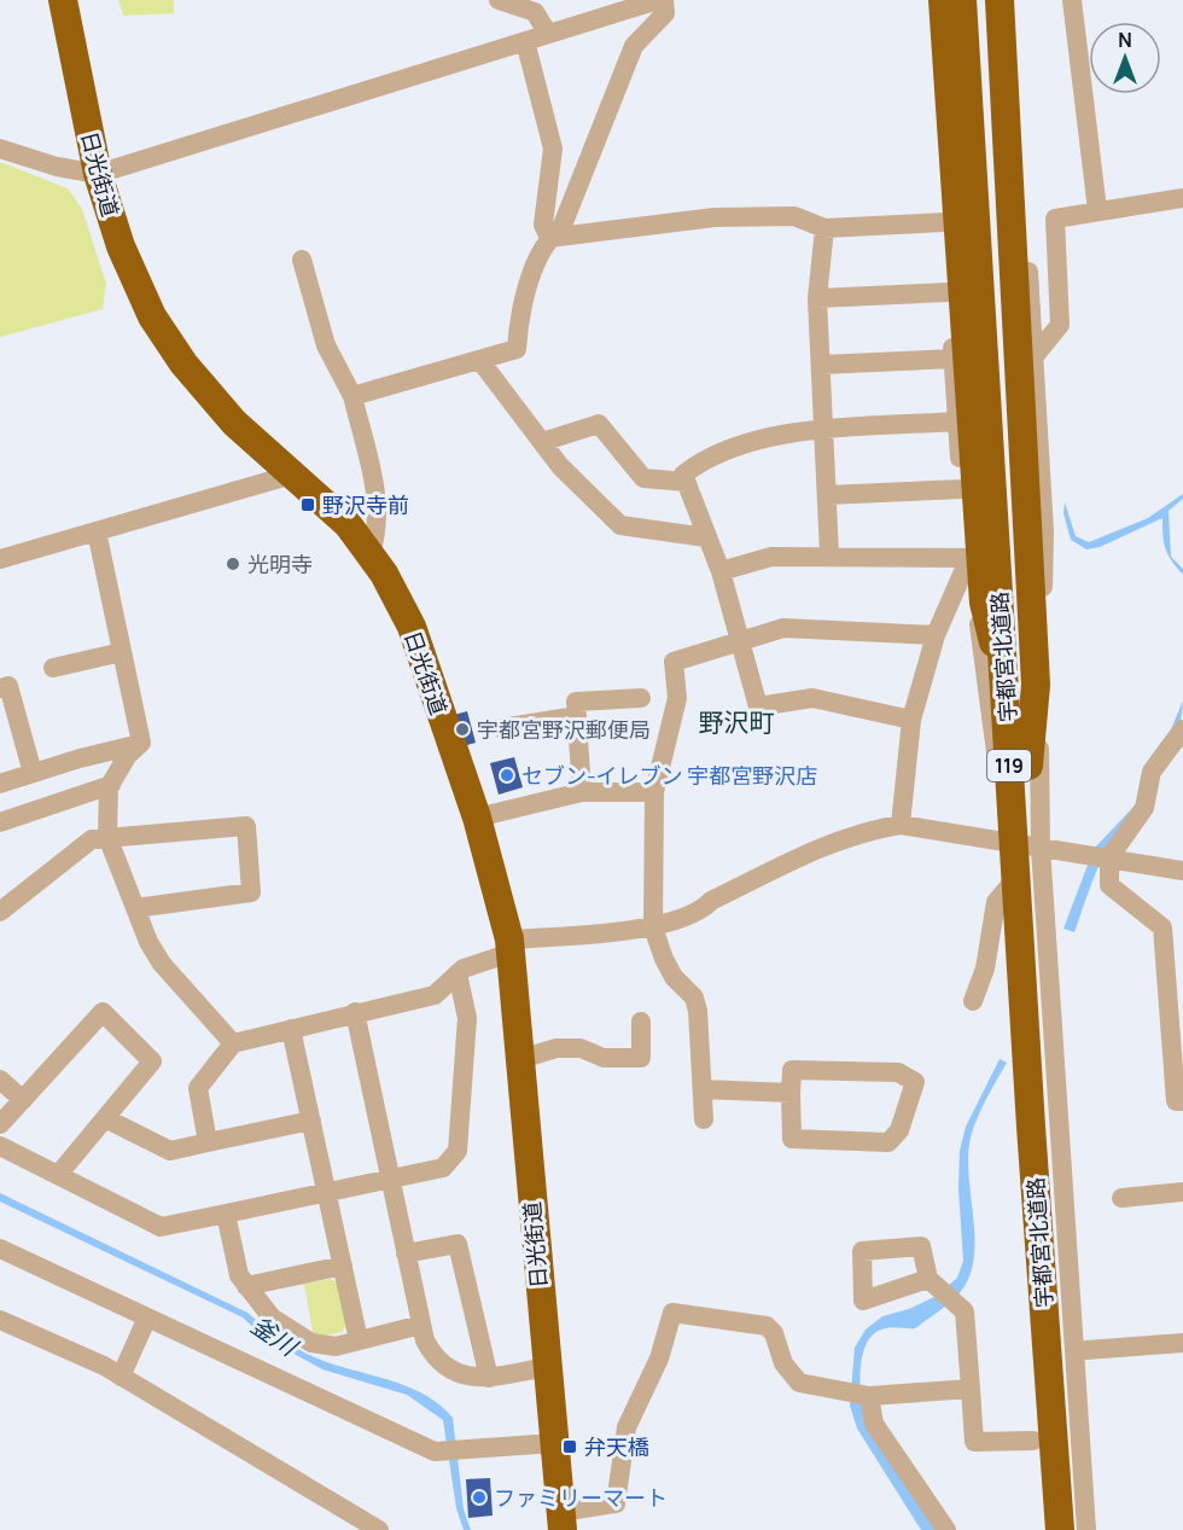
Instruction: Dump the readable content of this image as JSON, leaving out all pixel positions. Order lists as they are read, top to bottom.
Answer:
{
  "streets": {
    "highway": ["日光街道", "宇都宮北道路", "119"]
  },
  "districts": ["野沢町"],
  "water": ["釜川"],
  "places": {
    "transit": ["野沢寺前", "弁天橋"],
    "other": [
      "光明寺",
      "宇都宮野沢郵便局",
      "セブン-イレブン 宇都宮野沢店",
      "ファミリーマート"
    ]
  },
  "north": "top"
}
